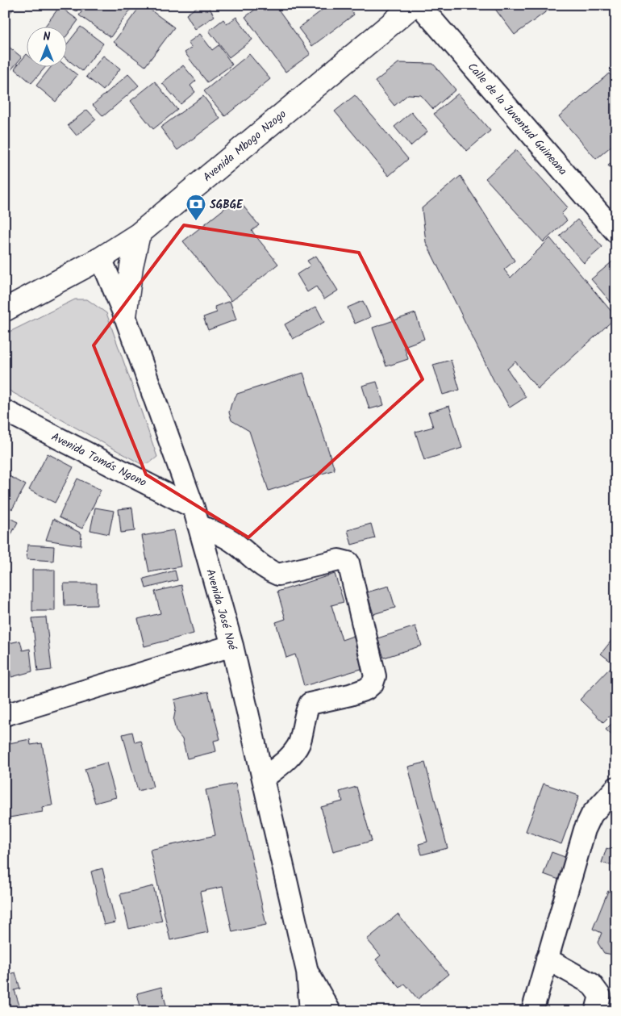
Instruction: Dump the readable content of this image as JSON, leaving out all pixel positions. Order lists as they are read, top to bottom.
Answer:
{
  "streets": {
    "main road": ["Avenida Mbogo Nzogo"],
    "street": ["Calle de la Juventud Guineana", "Avenida Tomás Ngono", "Avenida José Noé"]
  },
  "crossings": [
    ["Avenida Mbogo Nzogo", "Avenida José Noé"],
    ["Avenida Tomás Ngono", "Avenida José Noé"]
  ],
  "places": {
    "bank": ["SGBGE"]
  },
  "north": "top"
}
